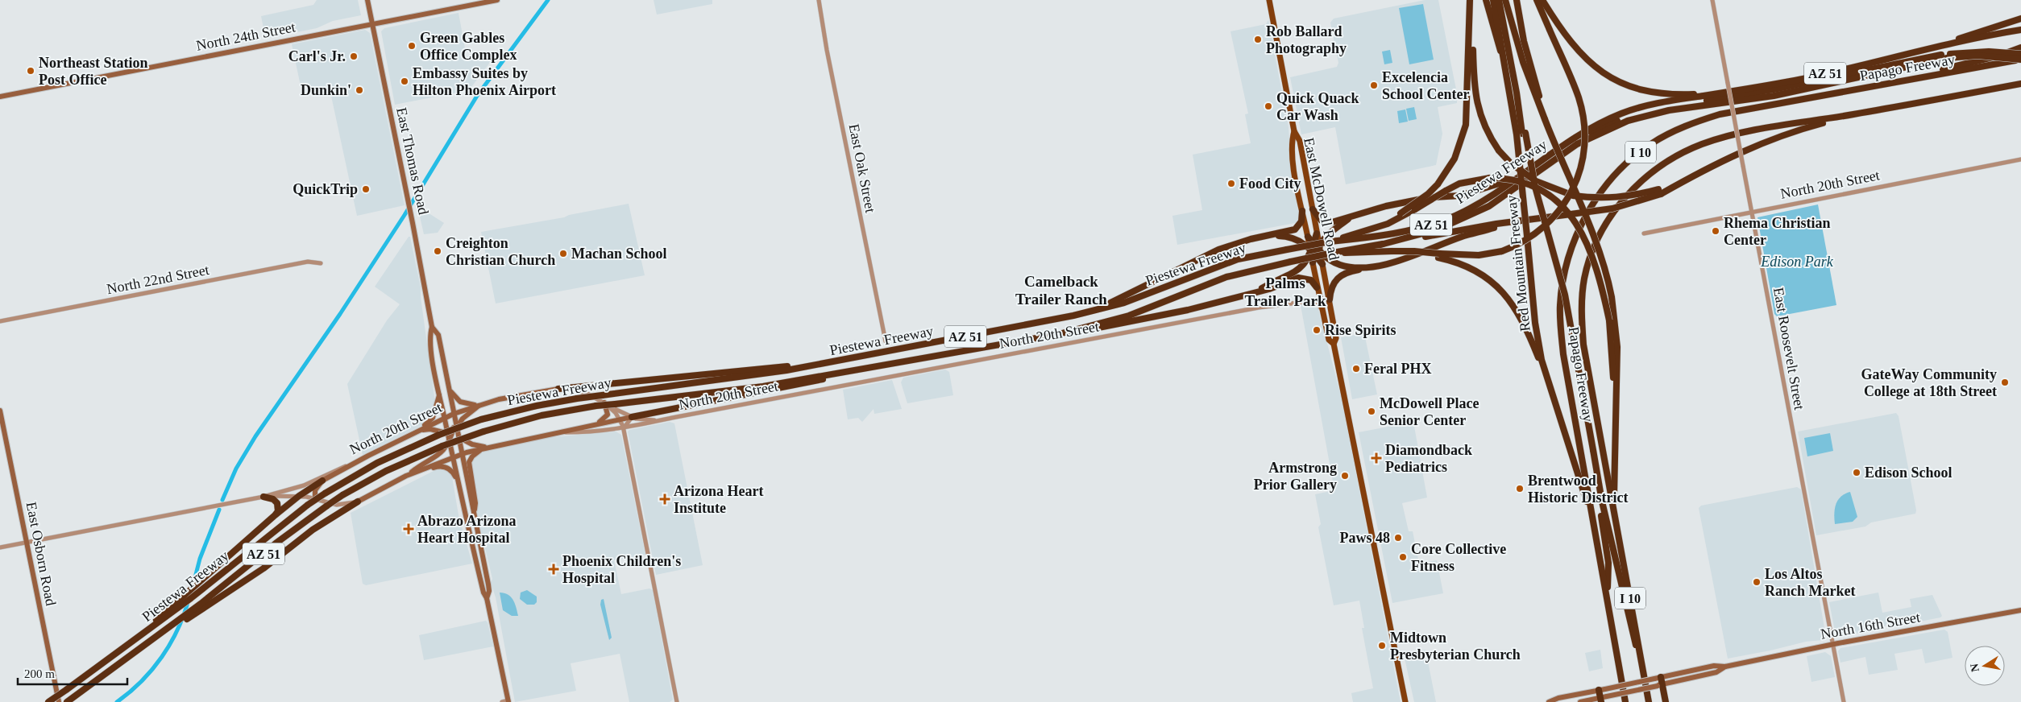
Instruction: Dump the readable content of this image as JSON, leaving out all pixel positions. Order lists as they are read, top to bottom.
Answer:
{
  "streets": {
    "highway": [
      "Papago Freeway",
      "AZ 51",
      "I 10",
      "Piestewa Freeway",
      "Red Mountain Freeway"
    ],
    "main road": [
      "North 24th Street",
      "East Thomas Road",
      "North 20th Street",
      "East McDowell Road",
      "East Osborn Road",
      "North 16th Street"
    ],
    "street": ["East Oak Street", "North 22nd Street", "East Roosevelt Street"]
  },
  "crossings": [
    ["North 24th Street", "East Thomas Road"],
    ["Papago Freeway", "Red Mountain Freeway"],
    ["East Thomas Road", "North 20th Street"],
    ["North 20th Street", "East McDowell Road"],
    ["North 20th Street", "East Roosevelt Street"],
    ["North 20th Street", "East Osborn Road"],
    ["East Roosevelt Street", "North 16th Street"]
  ],
  "districts": ["Camelback Trailer Ranch", "Palms Trailer Park"],
  "parks": ["Edison Park"],
  "places": {
    "other": [
      "Rob Ballard Photography",
      "Green Gables Office Complex",
      "Carl's Jr.",
      "Northeast Station Post Office",
      "Embassy Suites by Hilton Phoenix Airport",
      "Excelencia School Center",
      "Dunkin'",
      "Quick Quack Car Wash",
      "Food City",
      "QuickTrip",
      "Rhema Christian Center",
      "Creighton Christian Church",
      "Machan School",
      "Rise Spirits",
      "Feral PHX",
      "GateWay Community College at 18th Street",
      "McDowell Place Senior Center",
      "Edison School",
      "Armstrong Prior Gallery",
      "Brentwood Historic District",
      "Paws 48",
      "Core Collective Fitness",
      "Los Altos Ranch Market",
      "Midtown Presbyterian Church"
    ],
    "health": [
      "Diamondback Pediatrics",
      "Arizona Heart Institute",
      "Abrazo Arizona Heart Hospital",
      "Phoenix Children's Hospital"
    ]
  },
  "scale_bar": "200 m",
  "north": "left"
}
